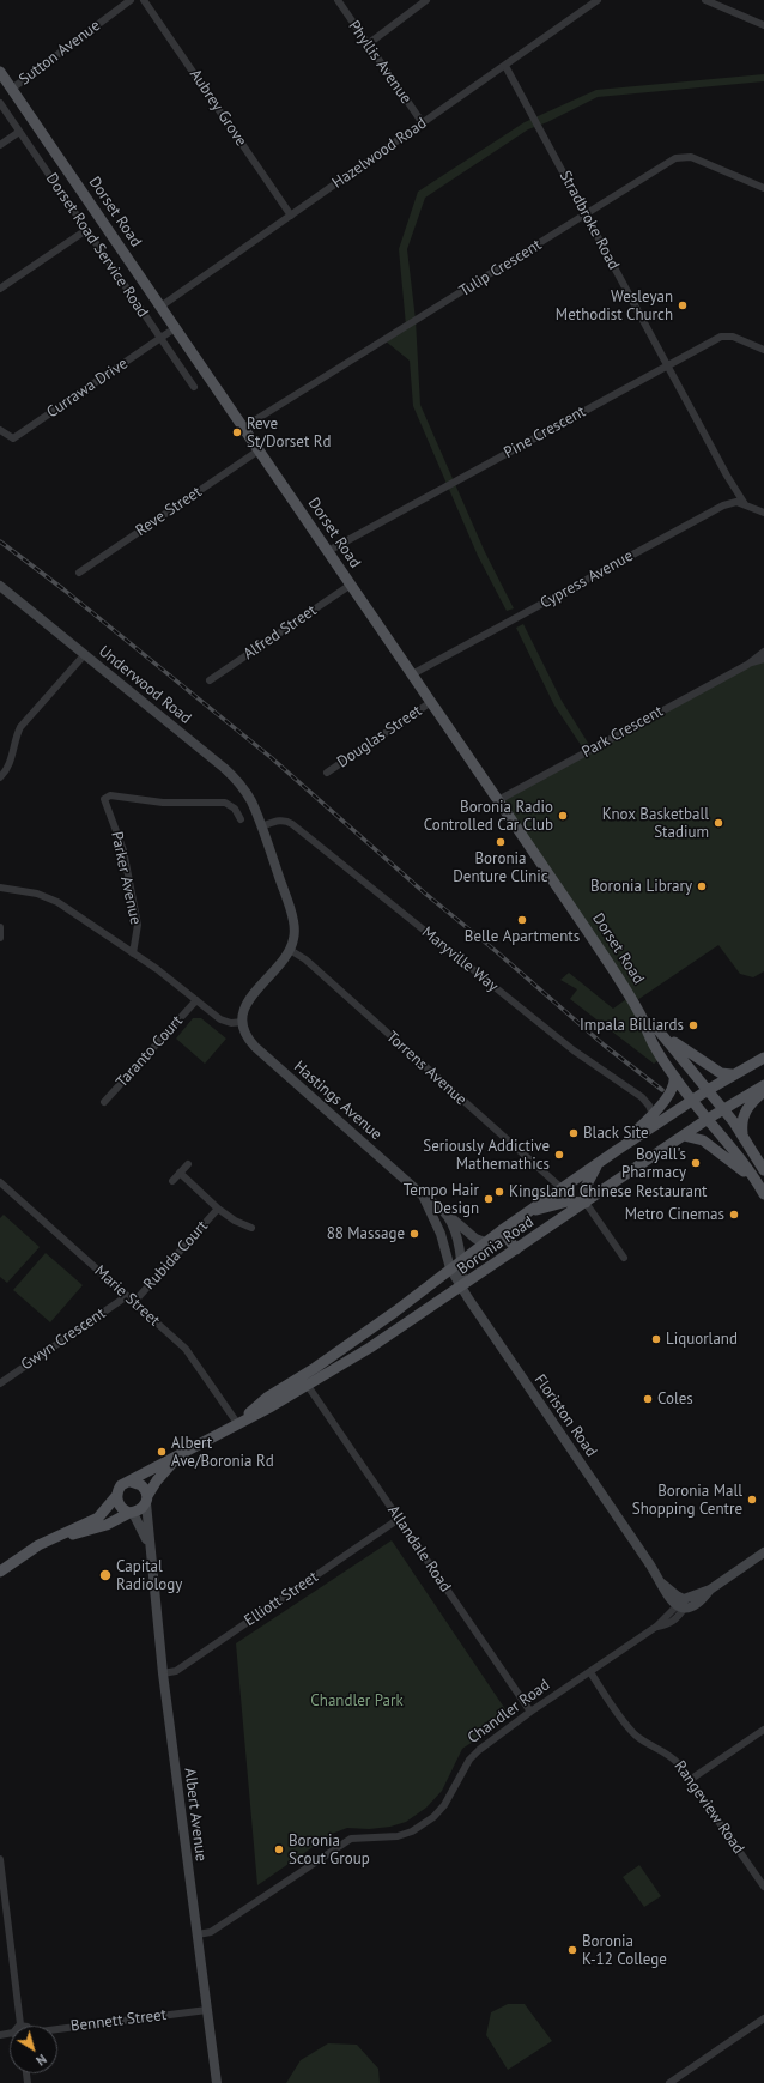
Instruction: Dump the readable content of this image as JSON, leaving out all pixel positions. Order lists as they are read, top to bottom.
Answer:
{
  "streets": {
    "main road": [
      "Dorset Road",
      "Underwood Road",
      "Hastings Avenue",
      "Boronia Road",
      "Floriston Road",
      "Chandler Road",
      "Albert Avenue"
    ],
    "street": [
      "Sutton Avenue",
      "Phyllis Avenue",
      "Aubrey Grove",
      "Hazelwood Road",
      "Stradbroke Road",
      "Dorset Road Service Road",
      "Tulip Crescent",
      "Currawa Drive",
      "Pine Crescent",
      "Reve Street",
      "Cypress Avenue",
      "Alfred Street",
      "Park Crescent",
      "Douglas Street",
      "Parker Avenue",
      "Maryville Way",
      "Taranto Court",
      "Torrens Avenue",
      "Rubida Court",
      "Marie Street",
      "Gwyn Crescent",
      "Allandale Road",
      "Elliott Street",
      "Rangeview Road",
      "Bennett Street"
    ]
  },
  "crossings": [
    ["Sutton Avenue", "Dorset Road"],
    ["Phyllis Avenue", "Hazelwood Road"],
    ["Aubrey Grove", "Hazelwood Road"],
    ["Hazelwood Road", "Dorset Road"],
    ["Hazelwood Road", "Stradbroke Road"],
    ["Dorset Road", "Tulip Crescent"],
    ["Dorset Road", "Currawa Drive"],
    ["Dorset Road", "Pine Crescent"],
    ["Dorset Road", "Reve Street"],
    ["Dorset Road", "Cypress Avenue"],
    ["Dorset Road", "Alfred Street"],
    ["Dorset Road", "Park Crescent"],
    ["Dorset Road", "Douglas Street"],
    ["Dorset Road", "Boronia Road"],
    ["Stradbroke Road", "Tulip Crescent"],
    ["Stradbroke Road", "Pine Crescent"],
    ["Stradbroke Road", "Cypress Avenue"],
    ["Dorset Road Service Road", "Currawa Drive"],
    ["Underwood Road", "Maryville Way"],
    ["Maryville Way", "Boronia Road"],
    ["Torrens Avenue", "Boronia Road"],
    ["Hastings Avenue", "Boronia Road"],
    ["Hastings Avenue", "Floriston Road"],
    ["Boronia Road", "Marie Street"],
    ["Boronia Road", "Floriston Road"],
    ["Boronia Road", "Allandale Road"],
    ["Boronia Road", "Albert Avenue"],
    ["Rubida Court", "Marie Street"],
    ["Marie Street", "Gwyn Crescent"],
    ["Floriston Road", "Chandler Road"],
    ["Allandale Road", "Elliott Street"],
    ["Allandale Road", "Chandler Road"],
    ["Elliott Street", "Albert Avenue"],
    ["Chandler Road", "Rangeview Road"],
    ["Chandler Road", "Albert Avenue"],
    ["Albert Avenue", "Bennett Street"]
  ],
  "parks": ["Chandler Park"],
  "places": [
    "Wesleyan Methodist Church",
    "Reve St/Dorset Rd",
    "Boronia Radio Controlled Car Club",
    "Knox Basketball Stadium",
    "Boronia Denture Clinic",
    "Boronia Library",
    "Belle Apartments",
    "Impala Billiards",
    "Black Site",
    "Seriously Addictive Mathemathics",
    "Boyall's Pharmacy",
    "Kingsland Chinese Restaurant",
    "Tempo Hair Design",
    "Metro Cinemas",
    "88 Massage",
    "Liquorland",
    "Coles",
    "Albert Ave/Boronia Rd",
    "Boronia Mall Shopping Centre",
    "Capital Radiology",
    "Boronia Scout Group",
    "Boronia K-12 College"
  ],
  "north": "bottom right"
}
